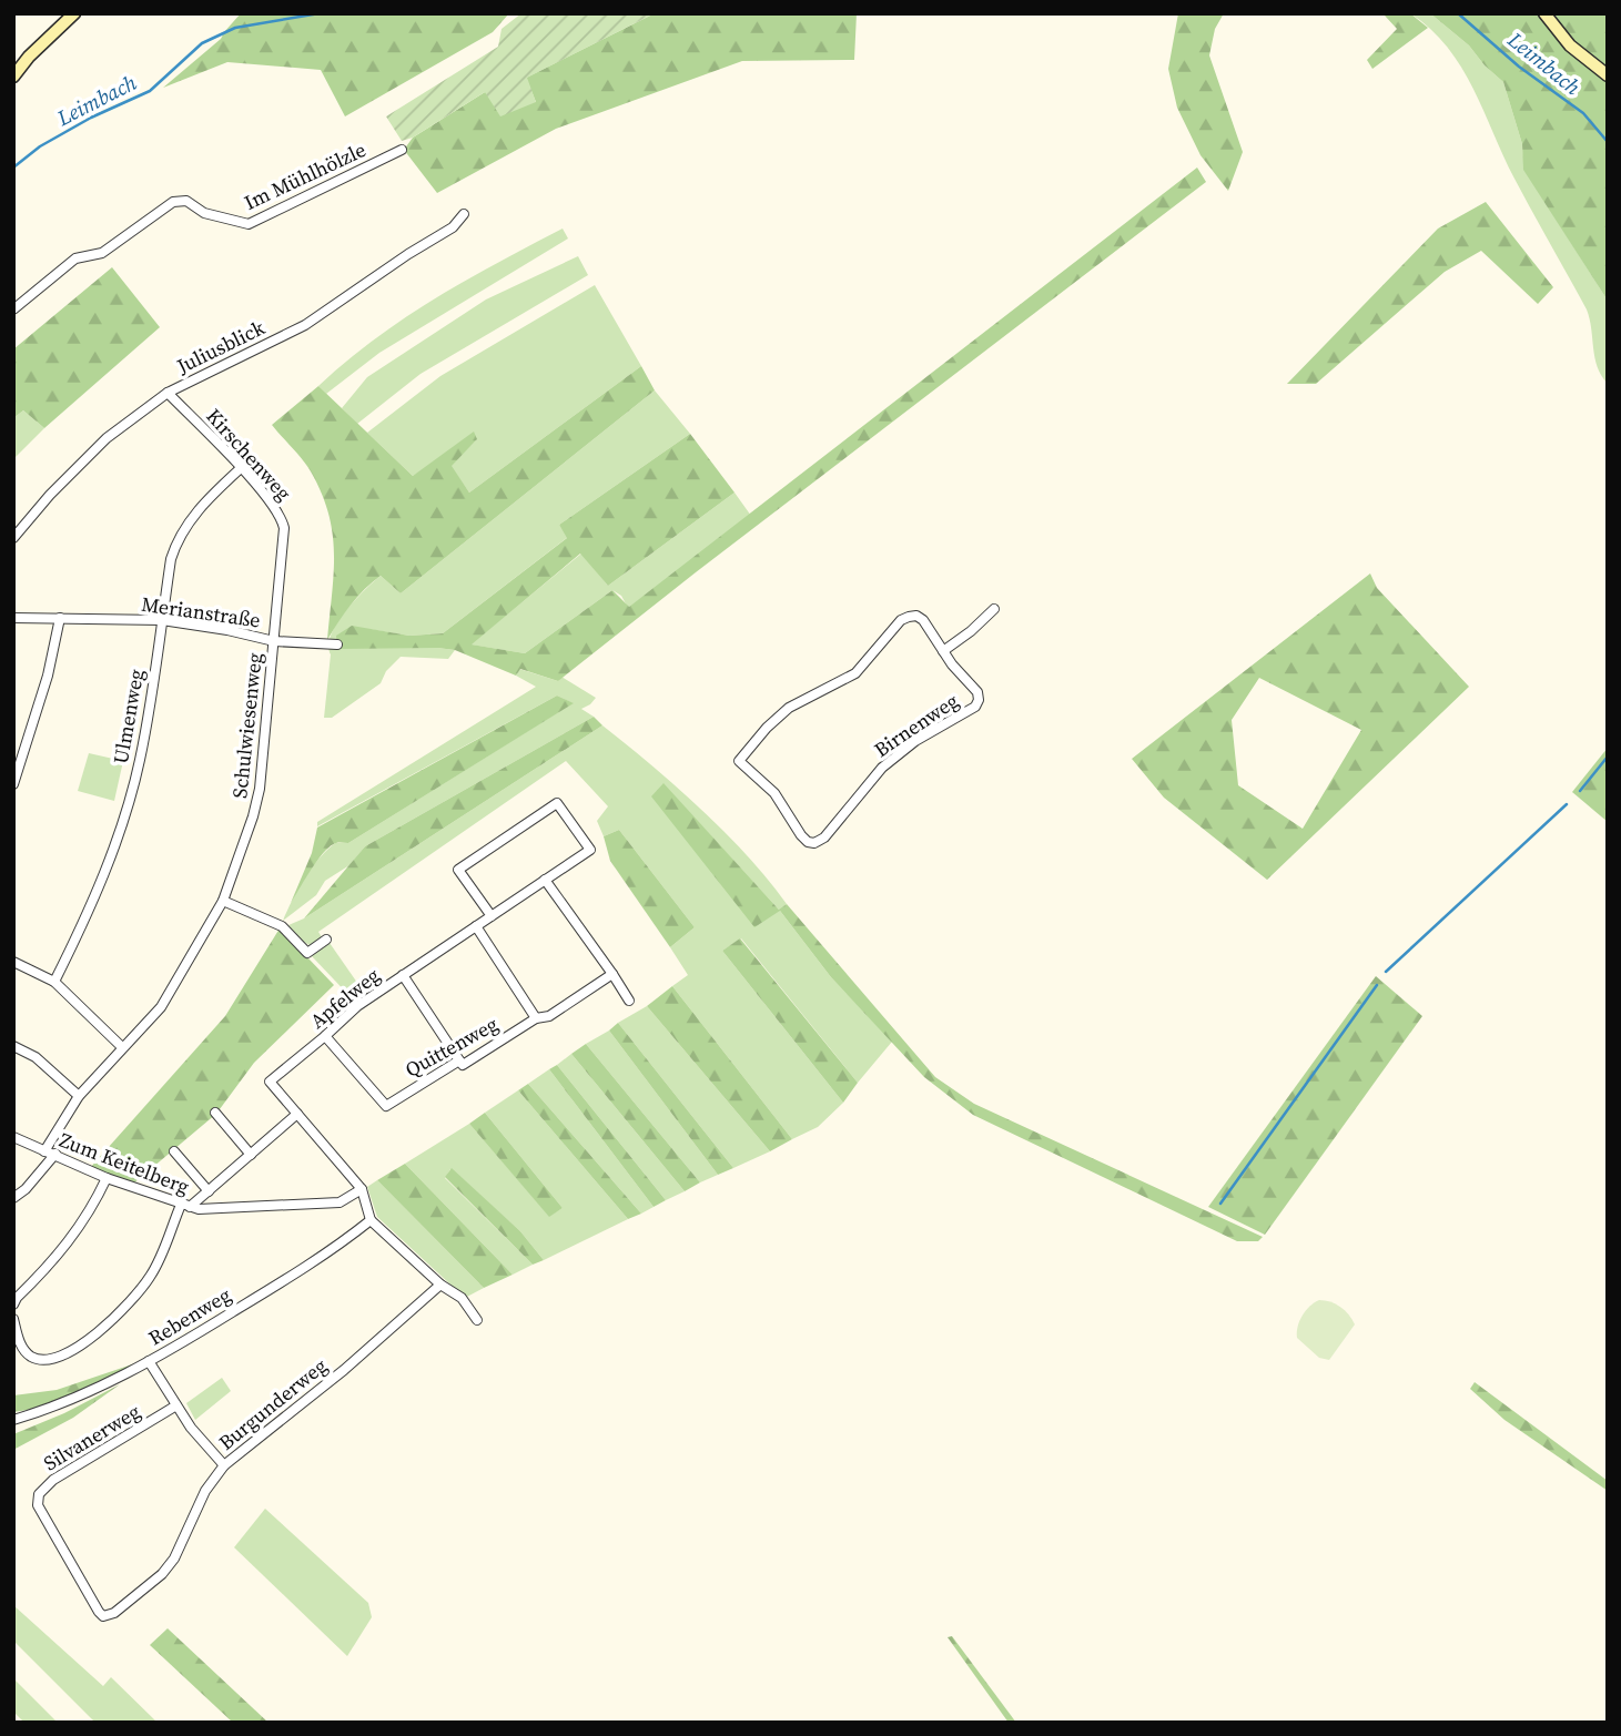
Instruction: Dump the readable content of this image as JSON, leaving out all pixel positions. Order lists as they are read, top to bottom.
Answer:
{
  "streets": {
    "street": [
      "Im Mühlhölzle",
      "Juliusblick",
      "Kirschenweg",
      "Merianstraße",
      "Ulmenweg",
      "Schulwiesenweg",
      "Birnenweg",
      "Apfelweg",
      "Quittenweg",
      "Zum Keitelberg",
      "Rebenweg",
      "Burgunderweg",
      "Silvanerweg"
    ]
  },
  "crossings": [
    ["Juliusblick", "Kirschenweg"],
    ["Kirschenweg", "Merianstraße"],
    ["Kirschenweg", "Ulmenweg"],
    ["Kirschenweg", "Schulwiesenweg"],
    ["Merianstraße", "Ulmenweg"],
    ["Merianstraße", "Schulwiesenweg"],
    ["Schulwiesenweg", "Zum Keitelberg"],
    ["Apfelweg", "Quittenweg"],
    ["Apfelweg", "Zum Keitelberg"],
    ["Apfelweg", "Rebenweg"],
    ["Rebenweg", "Burgunderweg"],
    ["Burgunderweg", "Silvanerweg"]
  ],
  "water": ["Leimbach"]
}
